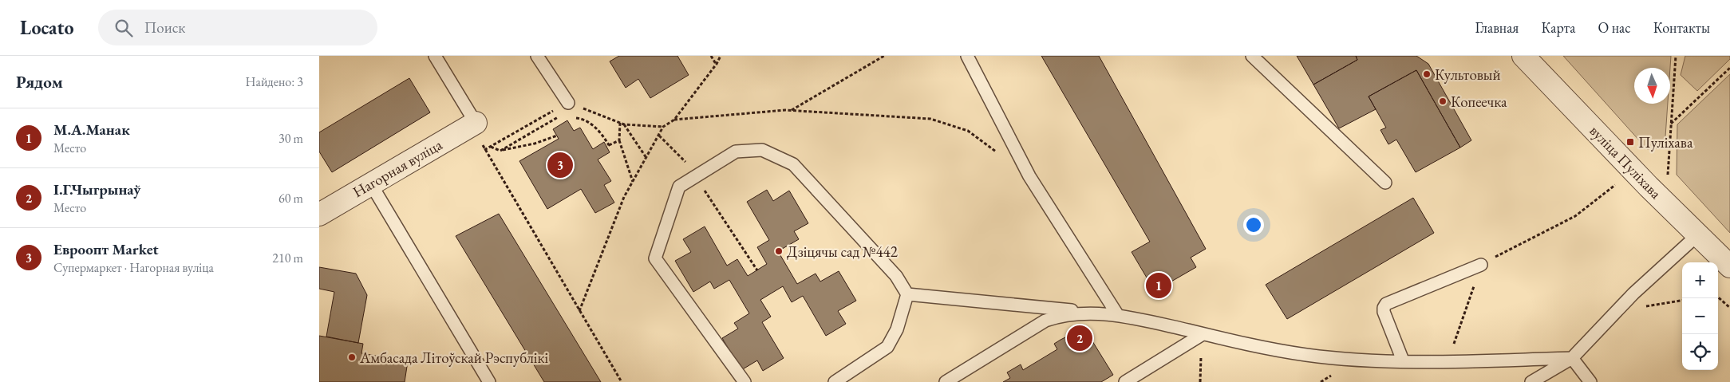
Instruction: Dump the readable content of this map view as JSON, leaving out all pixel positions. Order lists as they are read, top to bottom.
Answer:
{
  "streets": {
    "street": ["вуліца Пуліхава", "Нагорная вуліца"]
  },
  "places": {
    "other": [
      "Культовый",
      "Копеечка",
      "Дзіцячы сад №442",
      "Амбасада Літоўскай Рэспублікі"
    ],
    "transit": ["Пуліхава"]
  },
  "north": "bottom",
  "page": {
    "header": "Locato",
    "search": "Поиск",
    "nav": [
      "Главная",
      "Карта",
      "О нас",
      "Контакты"
    ],
    "heading": ["Рядом", "Найдено: 3"],
    "list": [
      {
        "mark": "1",
        "name": "М.А.Манак",
        "note": "Место",
        "value": "30 m"
      },
      {
        "mark": "2",
        "name": "І.Г.Чыгрынаў",
        "note": "Место",
        "value": "60 m"
      },
      {
        "mark": "3",
        "name": "Евроопт Market",
        "note": "Супермаркет · Нагорная вуліца",
        "value": "210 m"
      }
    ],
    "pins": ["3", "1", "2"],
    "map_buttons": ["+", "−"]
  }
}
